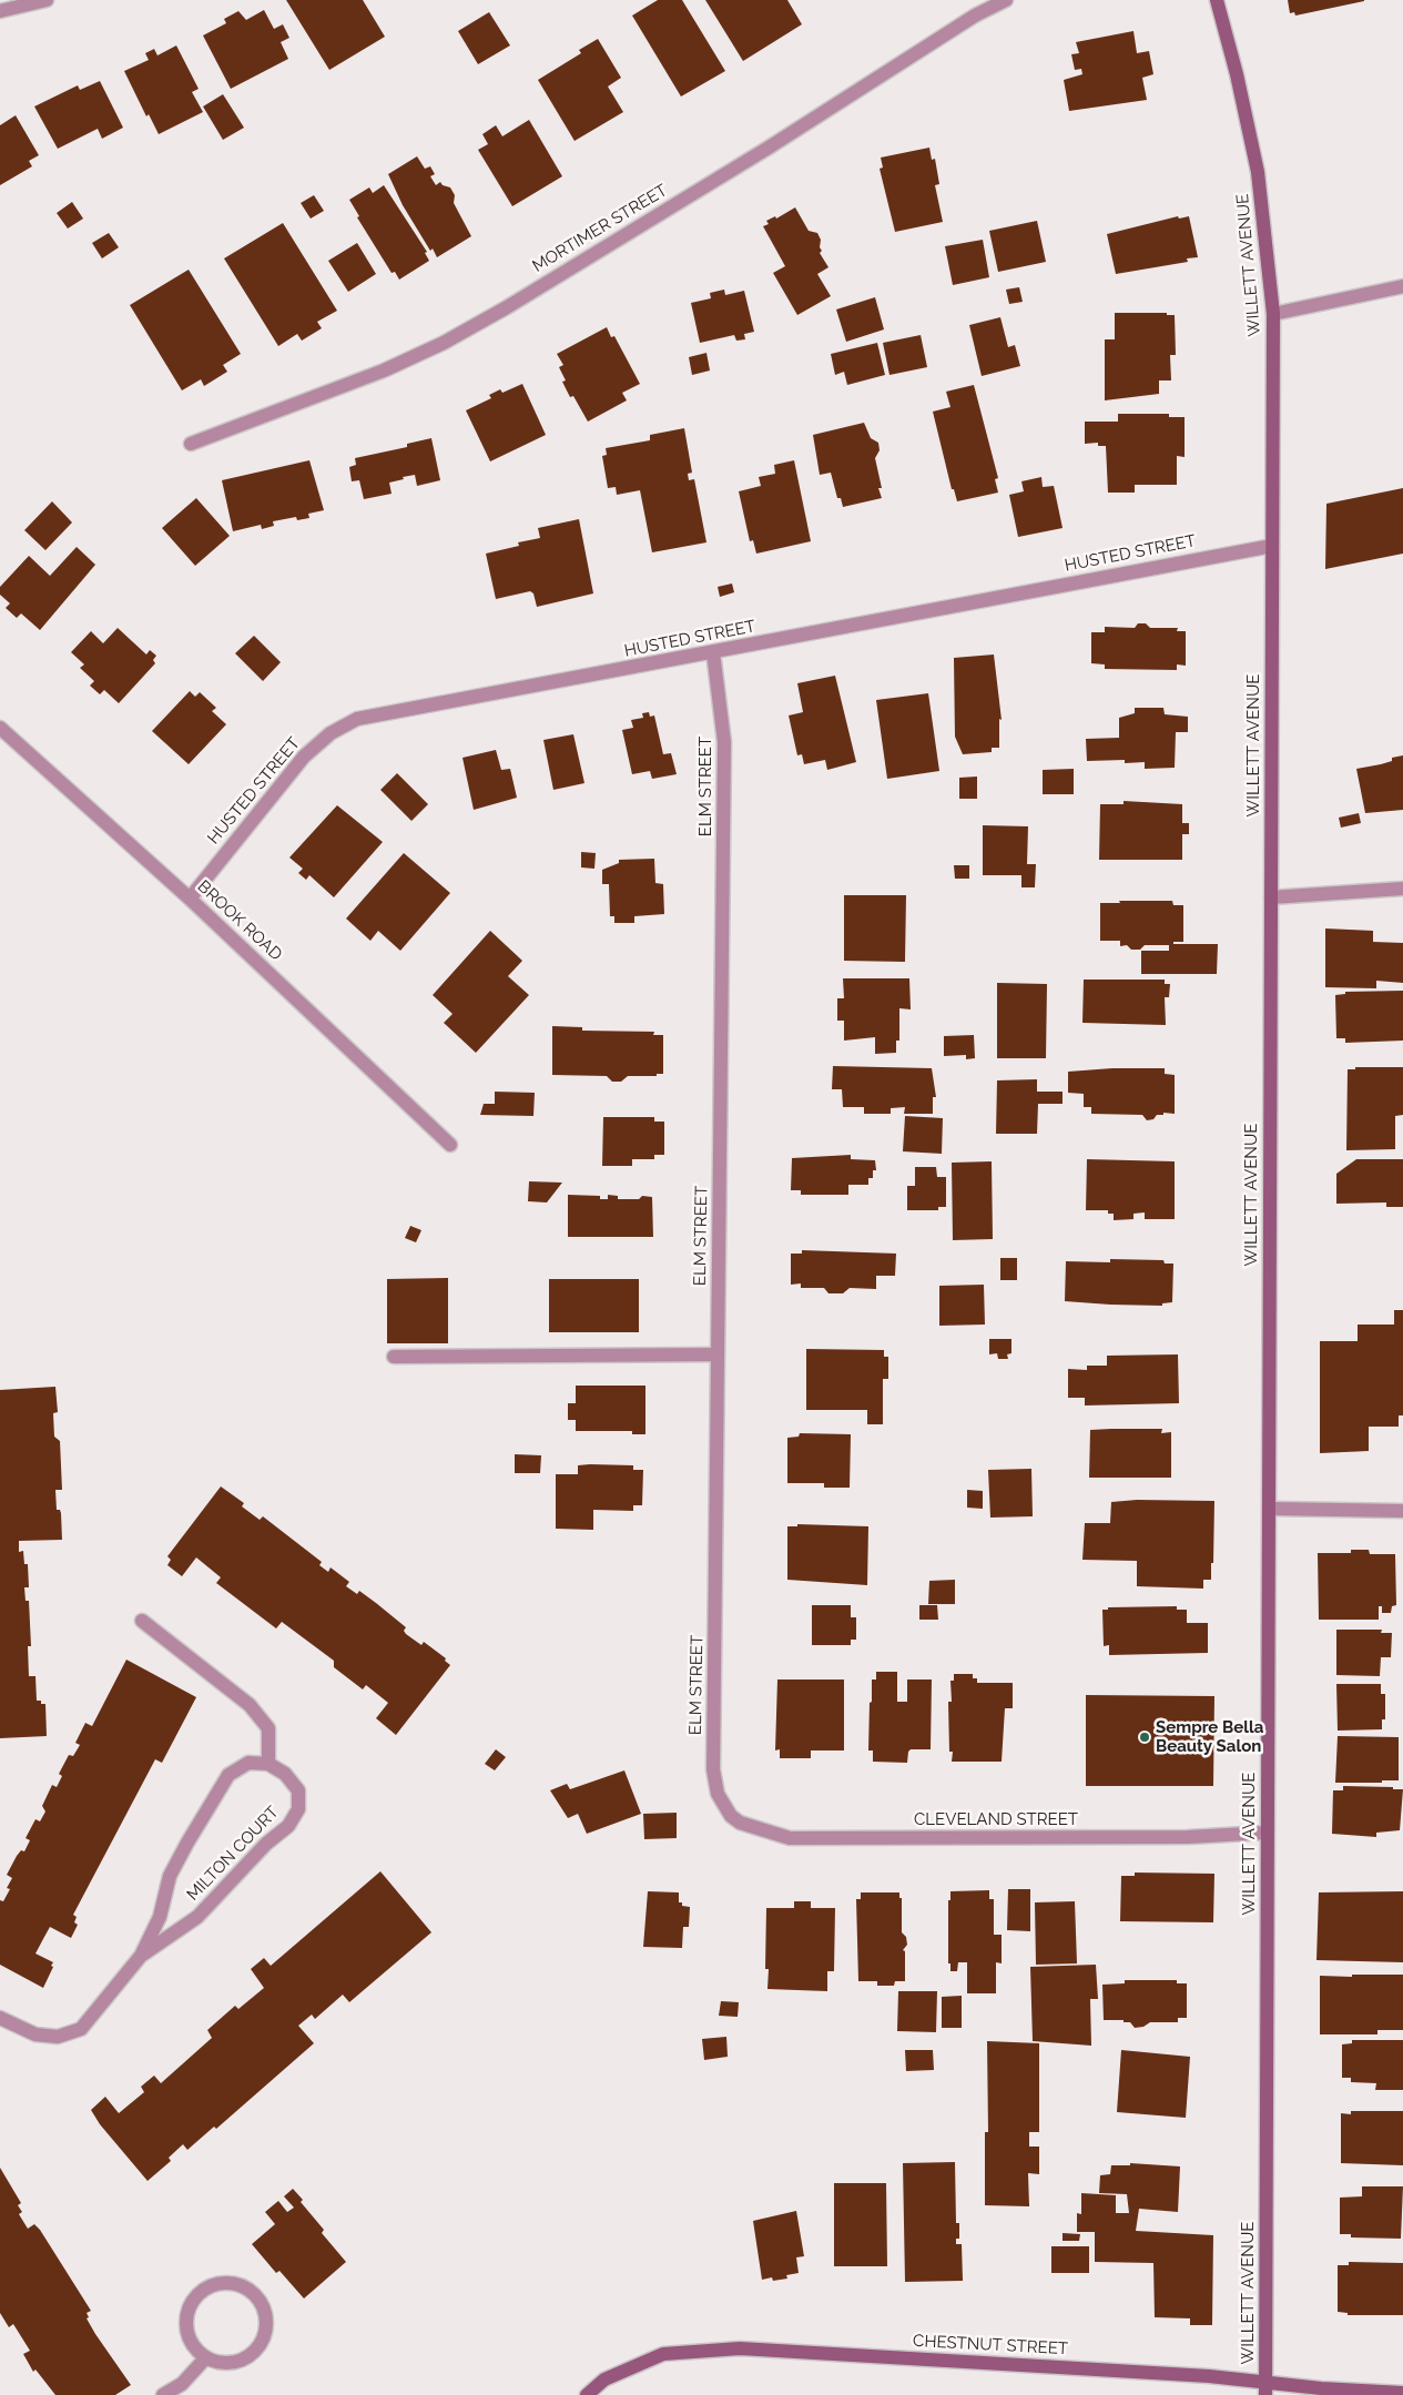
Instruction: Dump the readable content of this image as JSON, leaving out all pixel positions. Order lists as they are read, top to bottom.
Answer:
{
  "streets": {
    "street": [
      "MORTIMER STREET",
      "WILLETT AVENUE",
      "HUSTED STREET",
      "ELM STREET",
      "BROOK ROAD",
      "CLEVELAND STREET",
      "MILTON COURT",
      "CHESTNUT STREET"
    ]
  },
  "crossings": [
    ["WILLETT AVENUE", "HUSTED STREET"],
    ["WILLETT AVENUE", "CLEVELAND STREET"],
    ["WILLETT AVENUE", "CHESTNUT STREET"],
    ["HUSTED STREET", "ELM STREET"],
    ["HUSTED STREET", "BROOK ROAD"],
    ["ELM STREET", "CLEVELAND STREET"]
  ],
  "places": ["Sempre Bella Beauty Salon"]
}
